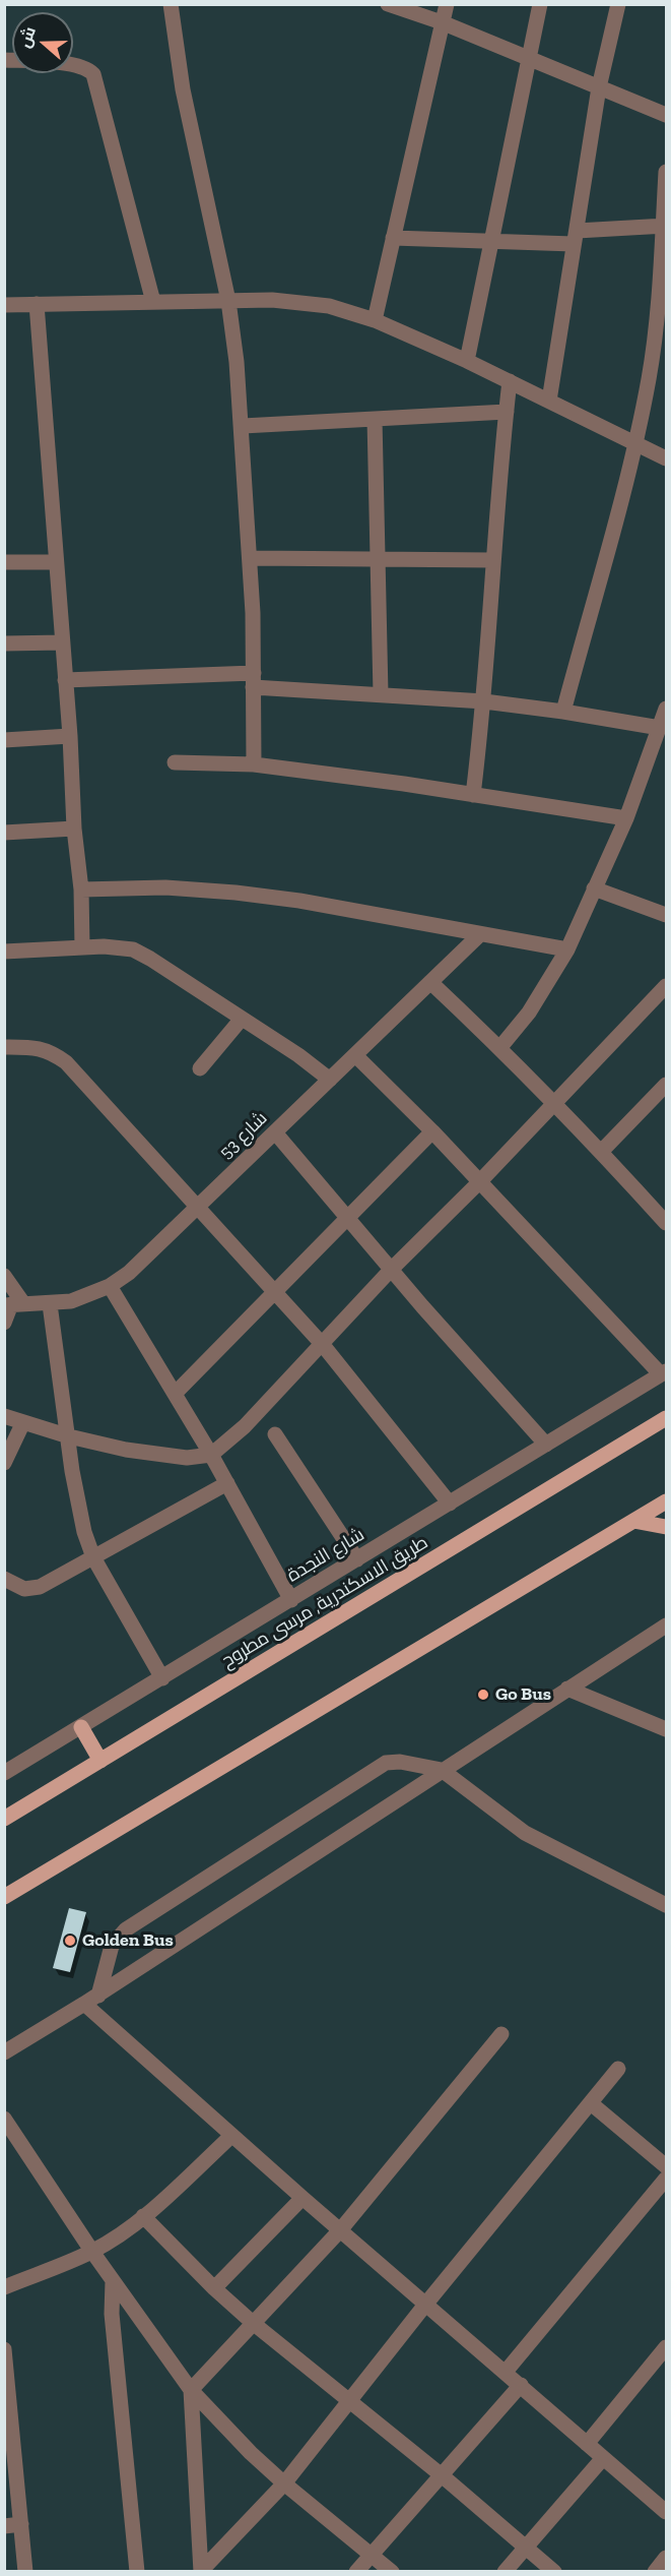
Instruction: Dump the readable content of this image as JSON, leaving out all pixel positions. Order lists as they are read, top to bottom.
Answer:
{
  "streets": {
    "main road": ["طريق الاسكندرية, مرسى مطروح"],
    "street": ["شارع 53", "شارع النجدة"]
  },
  "places": ["Go Bus", "Golden Bus"],
  "north": "left"
}
